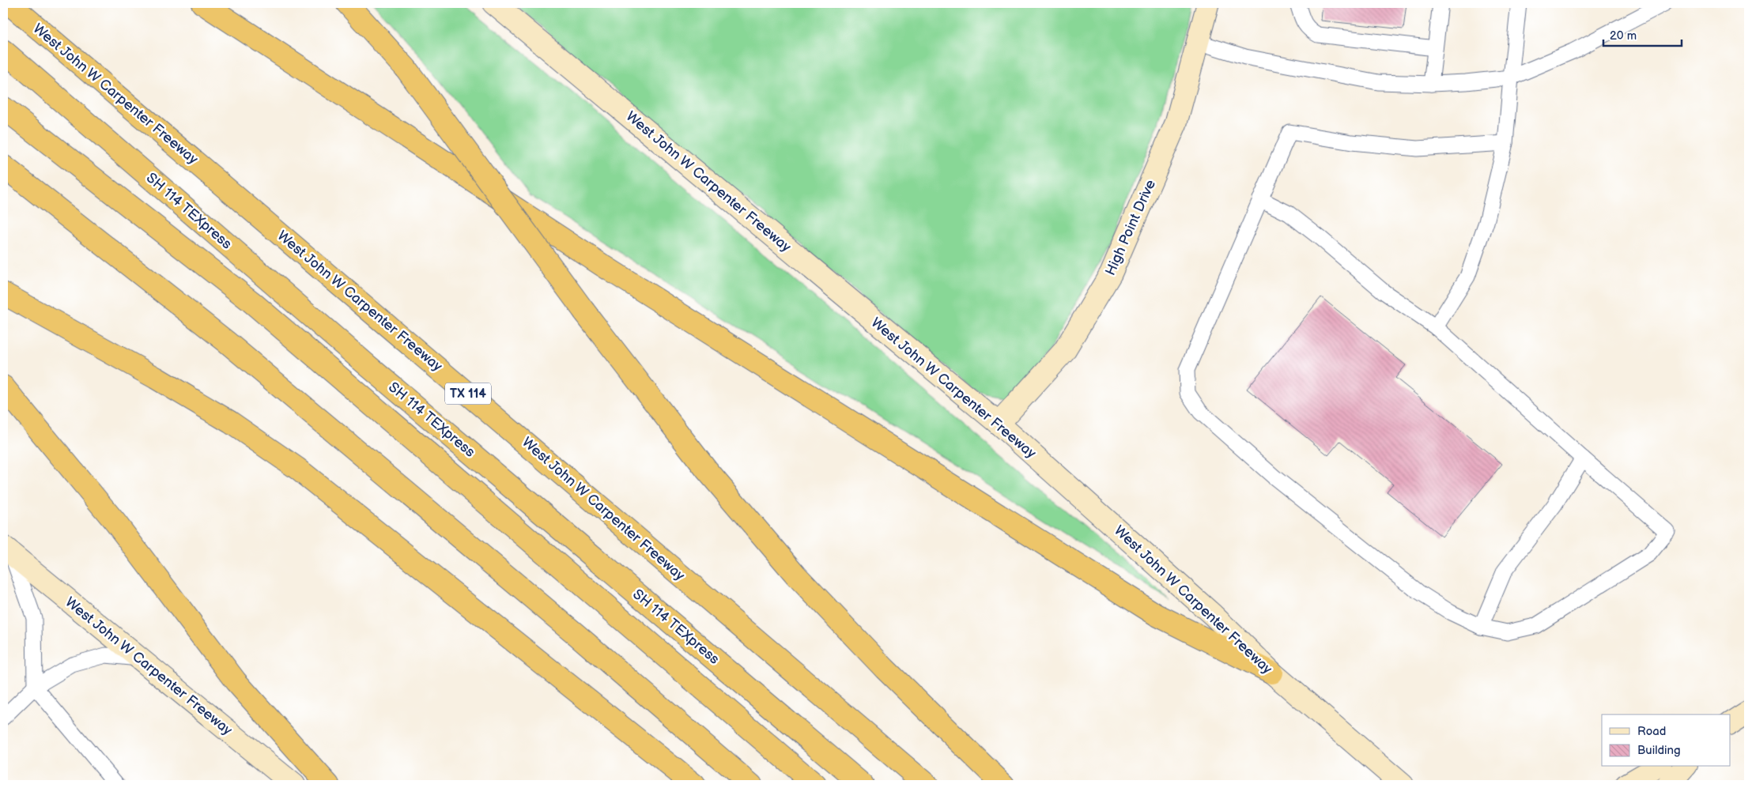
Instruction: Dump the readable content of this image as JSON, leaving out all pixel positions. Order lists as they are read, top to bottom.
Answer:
{
  "streets": {
    "highway": ["West John W Carpenter Freeway", "SH 114 TEXpress", "TX 114"],
    "main road": ["High Point Drive"]
  },
  "crossings": [
    ["West John W Carpenter Freeway", "High Point Drive"]
  ],
  "legend": ["Road", "Building"],
  "scale_bar": "20 m"
}
